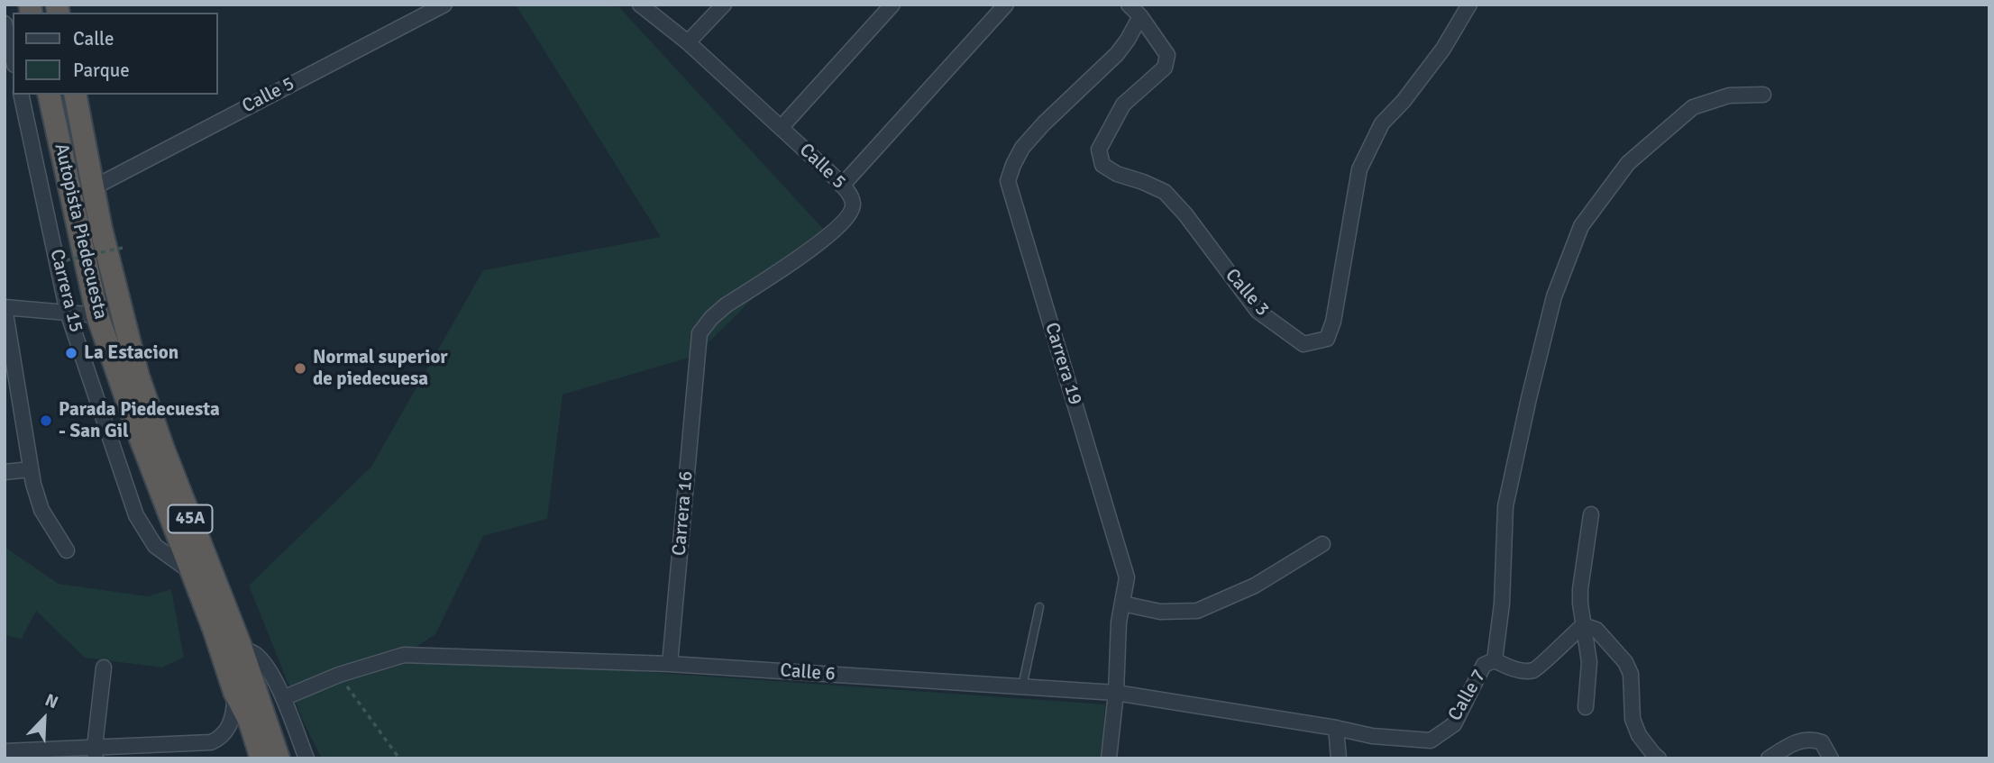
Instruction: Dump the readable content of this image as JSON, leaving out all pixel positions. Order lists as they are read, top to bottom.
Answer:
{
  "streets": {
    "highway": ["Autopista Piedecuesta", "45A"],
    "street": [
      "Calle 5",
      "Carrera 15",
      "Calle 3",
      "Carrera 19",
      "Carrera 16",
      "Calle 6",
      "Calle 7"
    ]
  },
  "crossings": [
    ["Calle 5", "Autopista Piedecuesta"],
    ["Calle 5", "Carrera 16"],
    ["Autopista Piedecuesta", "Carrera 15"],
    ["Calle 3", "Carrera 19"],
    ["Carrera 19", "Calle 6"],
    ["Carrera 16", "Calle 6"],
    ["Calle 6", "Calle 7"]
  ],
  "places": ["La Estacion", "Normal superior de piedecuesa", "Parada Piedecuesta - San Gil"],
  "legend": ["Calle", "Parque"],
  "north": "top right"
}
